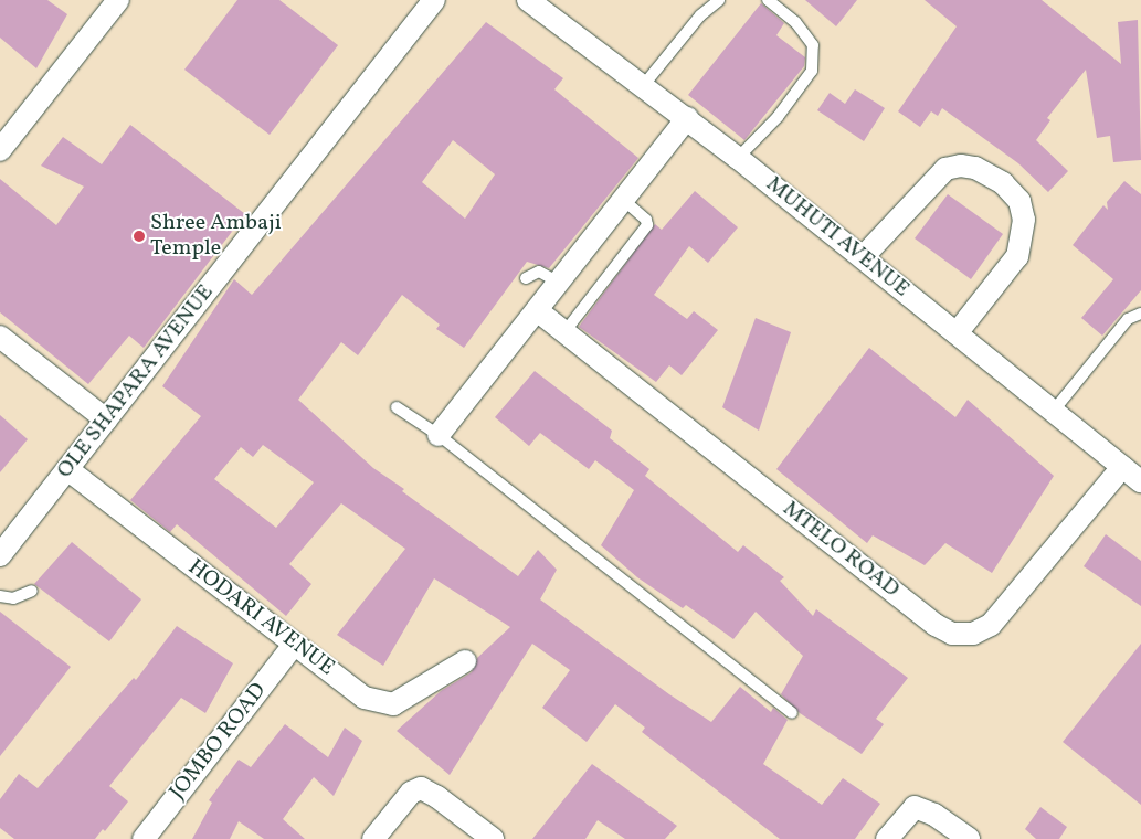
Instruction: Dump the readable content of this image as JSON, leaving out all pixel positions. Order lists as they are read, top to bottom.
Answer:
{
  "streets": {
    "street": [
      "MUHUTI AVENUE",
      "OLE SHAPARA AVENUE",
      "MTELO ROAD",
      "HODARI AVENUE",
      "JOMBO ROAD"
    ]
  },
  "crossings": [
    ["MUHUTI AVENUE", "MTELO ROAD"],
    ["OLE SHAPARA AVENUE", "HODARI AVENUE"],
    ["HODARI AVENUE", "JOMBO ROAD"]
  ],
  "places": ["Shree Ambaji Temple"]
}
